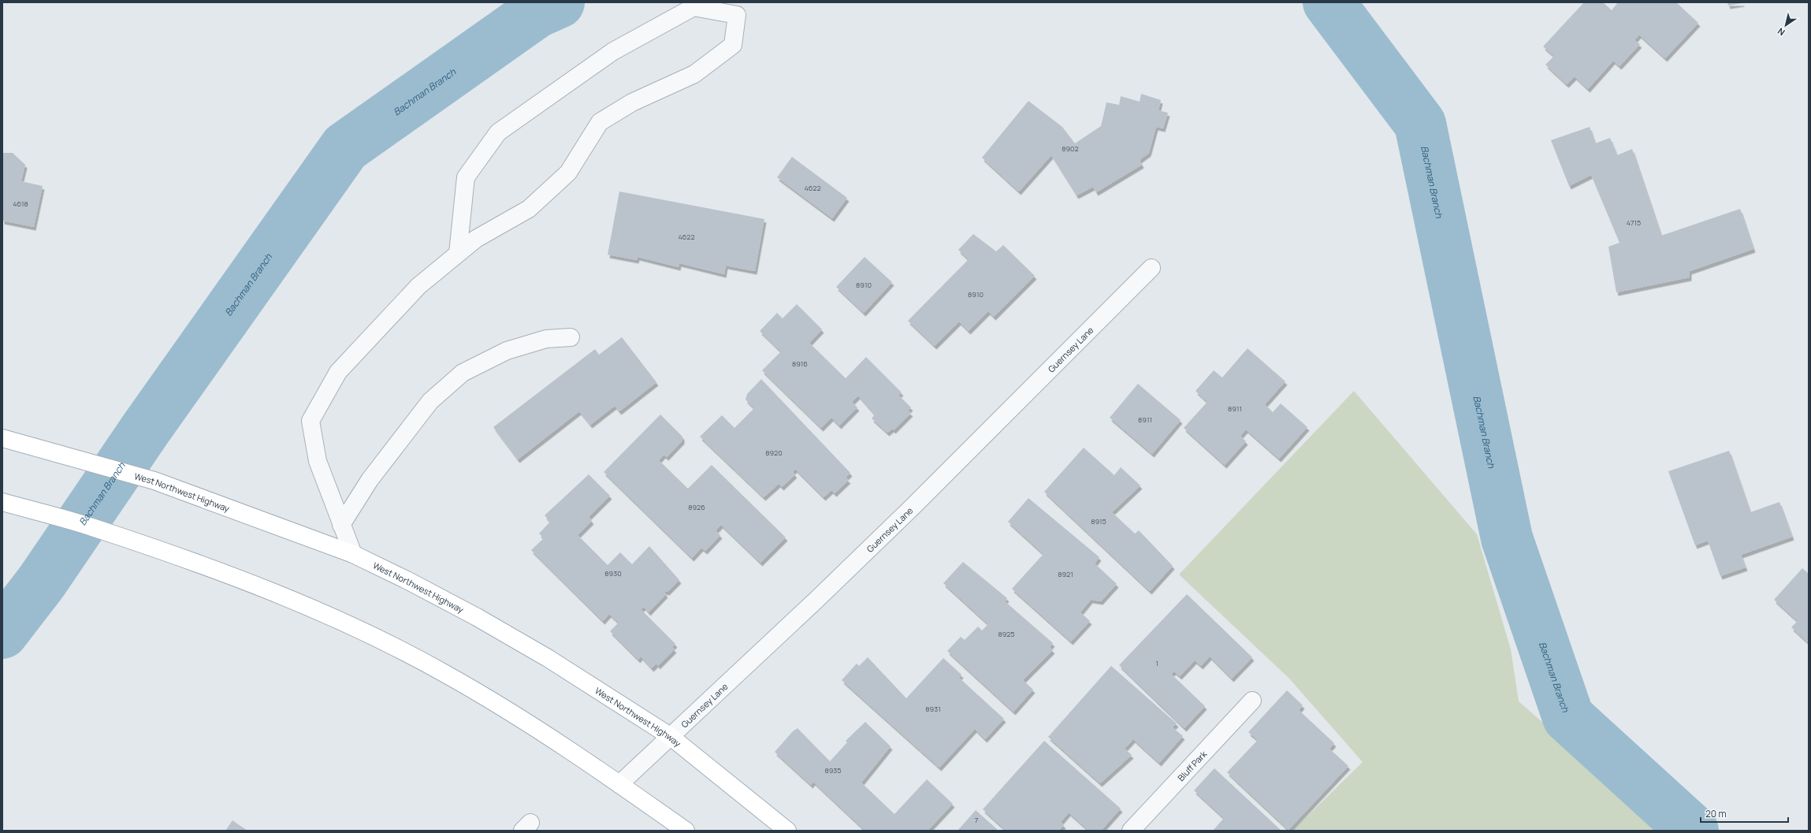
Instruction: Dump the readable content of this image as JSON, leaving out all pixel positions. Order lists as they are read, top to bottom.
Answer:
{
  "streets": {
    "main road": ["West Northwest Highway"],
    "street": ["Guernsey Lane", "Bluff Park"]
  },
  "crossings": [
    ["Guernsey Lane", "West Northwest Highway"]
  ],
  "water": ["Bachman Branch"],
  "house_numbers": [
    "8902",
    "4622",
    "4618",
    "4715",
    "4622",
    "8910",
    "8910",
    "8916",
    "8911",
    "8911",
    "8920",
    "8926",
    "8915",
    "8930",
    "8921",
    "8925",
    "1",
    "8931",
    "8935",
    "7"
  ],
  "scale_bar": "20 m",
  "north": "bottom left"
}
